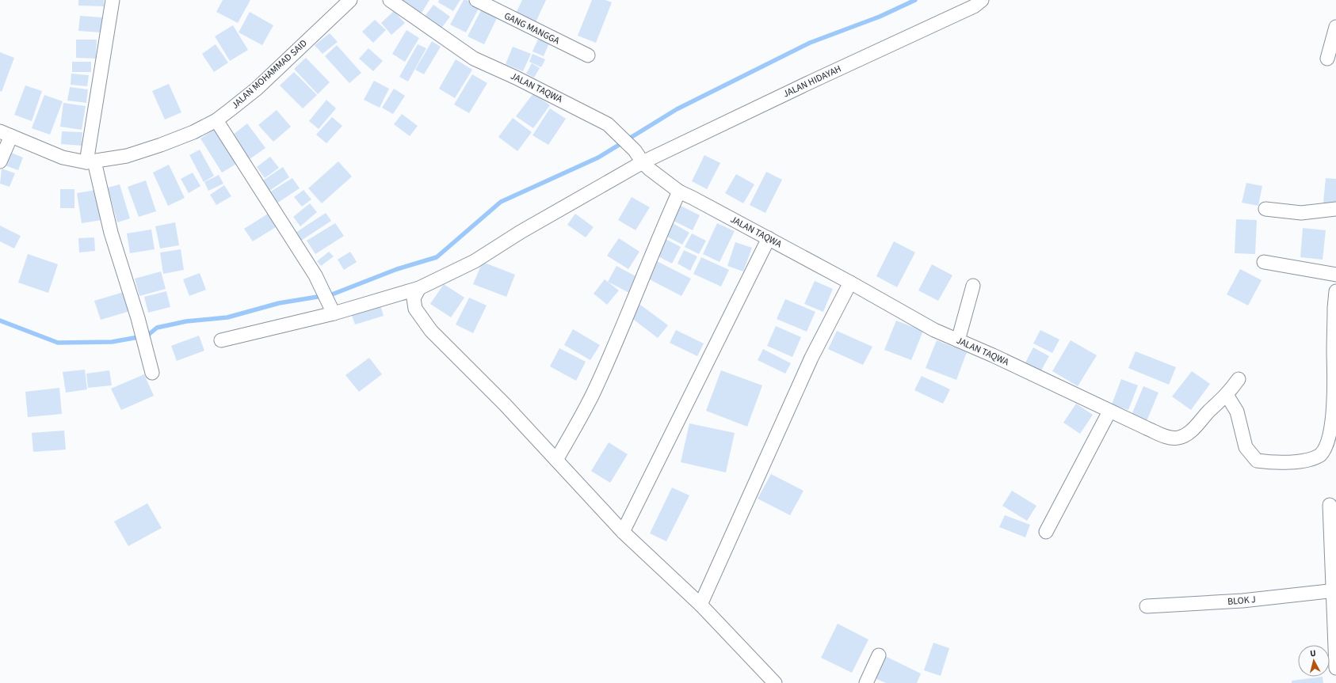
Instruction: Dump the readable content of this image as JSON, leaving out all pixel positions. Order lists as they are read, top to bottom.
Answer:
{
  "streets": {
    "street": [
      "GANG MANGGA",
      "JALAN MOHAMMAD SAID",
      "JALAN HIDAYAH",
      "JALAN TAQWA",
      "BLOK J"
    ]
  },
  "crossings": [
    ["JALAN HIDAYAH", "JALAN TAQWA"]
  ],
  "north": "top"
}
